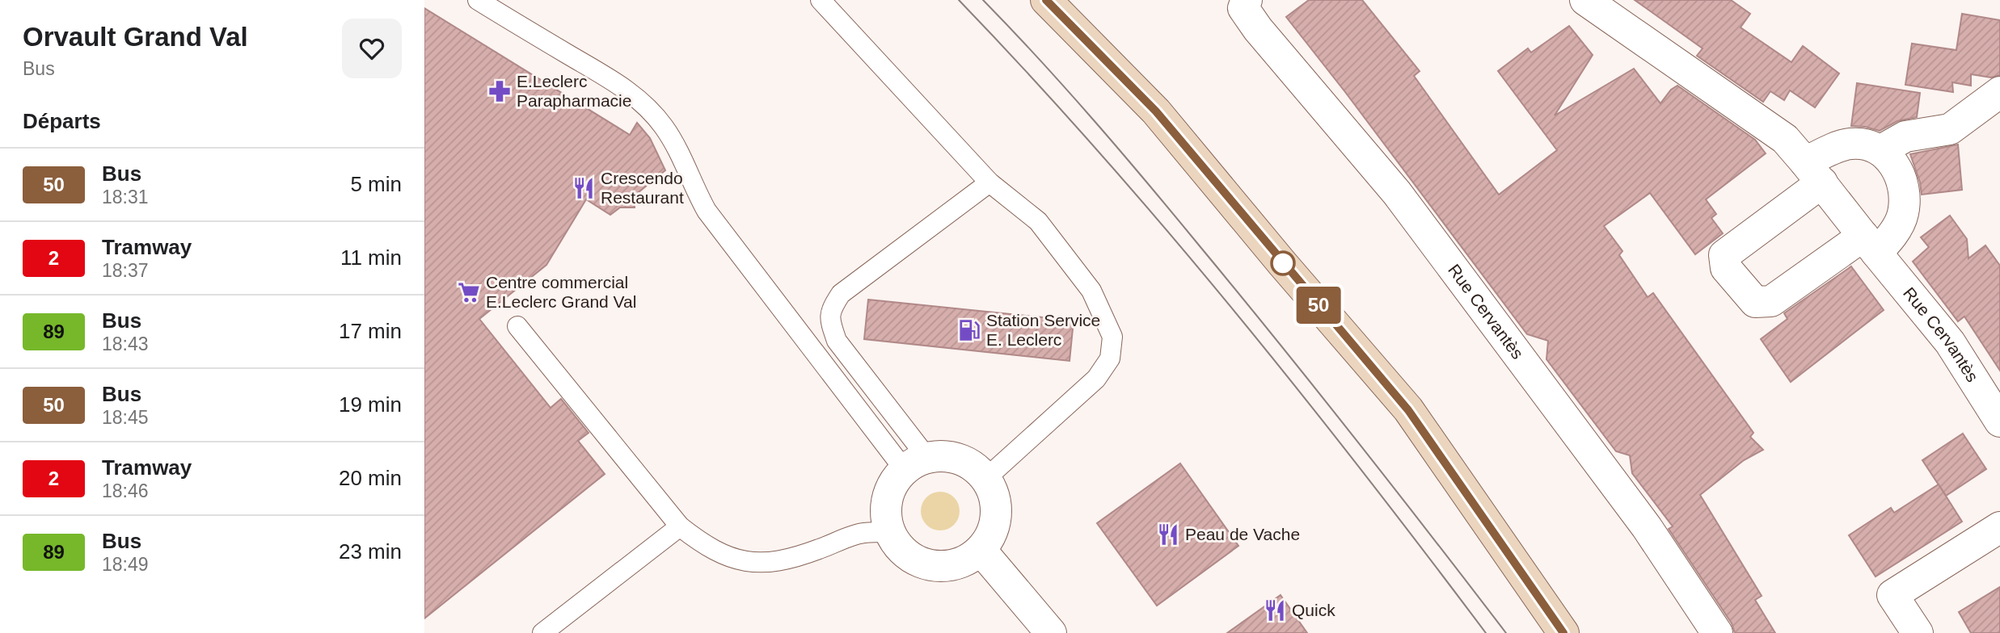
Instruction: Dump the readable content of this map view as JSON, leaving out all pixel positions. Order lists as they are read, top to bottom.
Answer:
{
  "streets": {
    "street": ["Rue Cervantès"]
  },
  "places": {
    "pharmacy": ["E.Leclerc Parapharmacie"],
    "restaurant": ["Crescendo Restaurant", "Peau de Vache", "Quick"],
    "supermarket": ["Centre commercial E.Leclerc Grand Val"],
    "fuel station": ["Station Service E. Leclerc"]
  },
  "lines": ["bus line 50"],
  "page": {
    "heading": [
      ["Orvault Grand Val", "Bus"],
      "Départs"
    ],
    "on_map": "50",
    "list": [
      {
        "mark": "50",
        "name": "Bus",
        "note": "18:31",
        "value": "5 min"
      },
      {
        "mark": "2",
        "name": "Tramway",
        "note": "18:37",
        "value": "11 min"
      },
      {
        "mark": "89",
        "name": "Bus",
        "note": "18:43",
        "value": "17 min"
      },
      {
        "mark": "50",
        "name": "Bus",
        "note": "18:45",
        "value": "19 min"
      },
      {
        "mark": "2",
        "name": "Tramway",
        "note": "18:46",
        "value": "20 min"
      },
      {
        "mark": "89",
        "name": "Bus",
        "note": "18:49",
        "value": "23 min"
      }
    ]
  }
}
